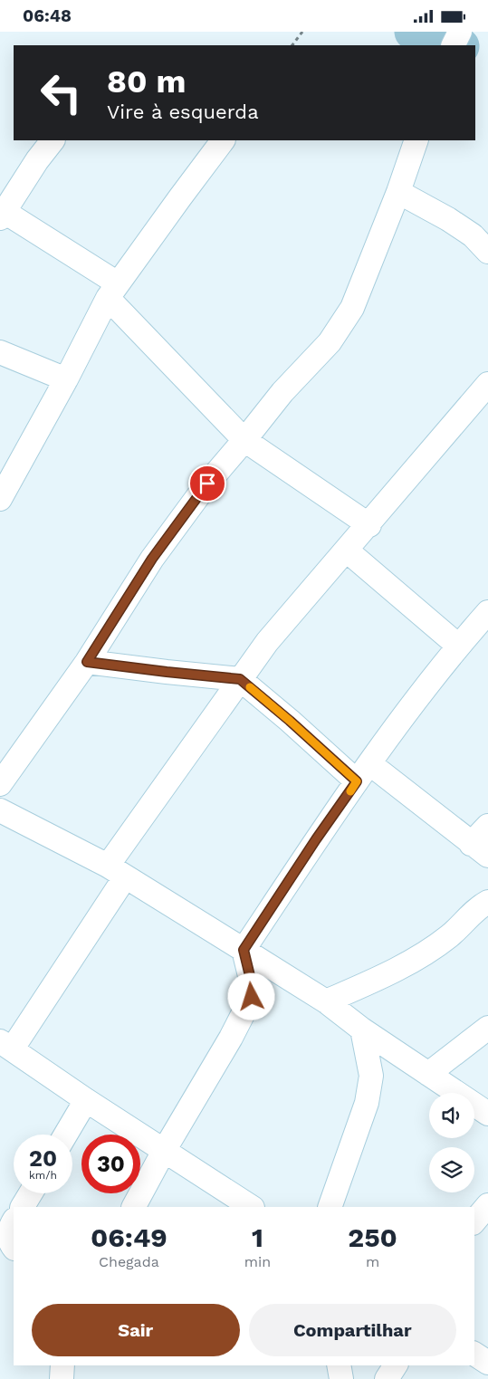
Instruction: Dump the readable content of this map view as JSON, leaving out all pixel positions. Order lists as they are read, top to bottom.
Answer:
{
  "page": {
    "status": "06:48",
    "turn": ["80 m", "Vire à esquerda"],
    "speed": "20 km/h",
    "limit": "30",
    "eta": [
      "06:49",
      "Chegada",
      "1",
      "min",
      "250",
      "m"
    ],
    "buttons": ["Sair", "Compartilhar"]
  }
}
